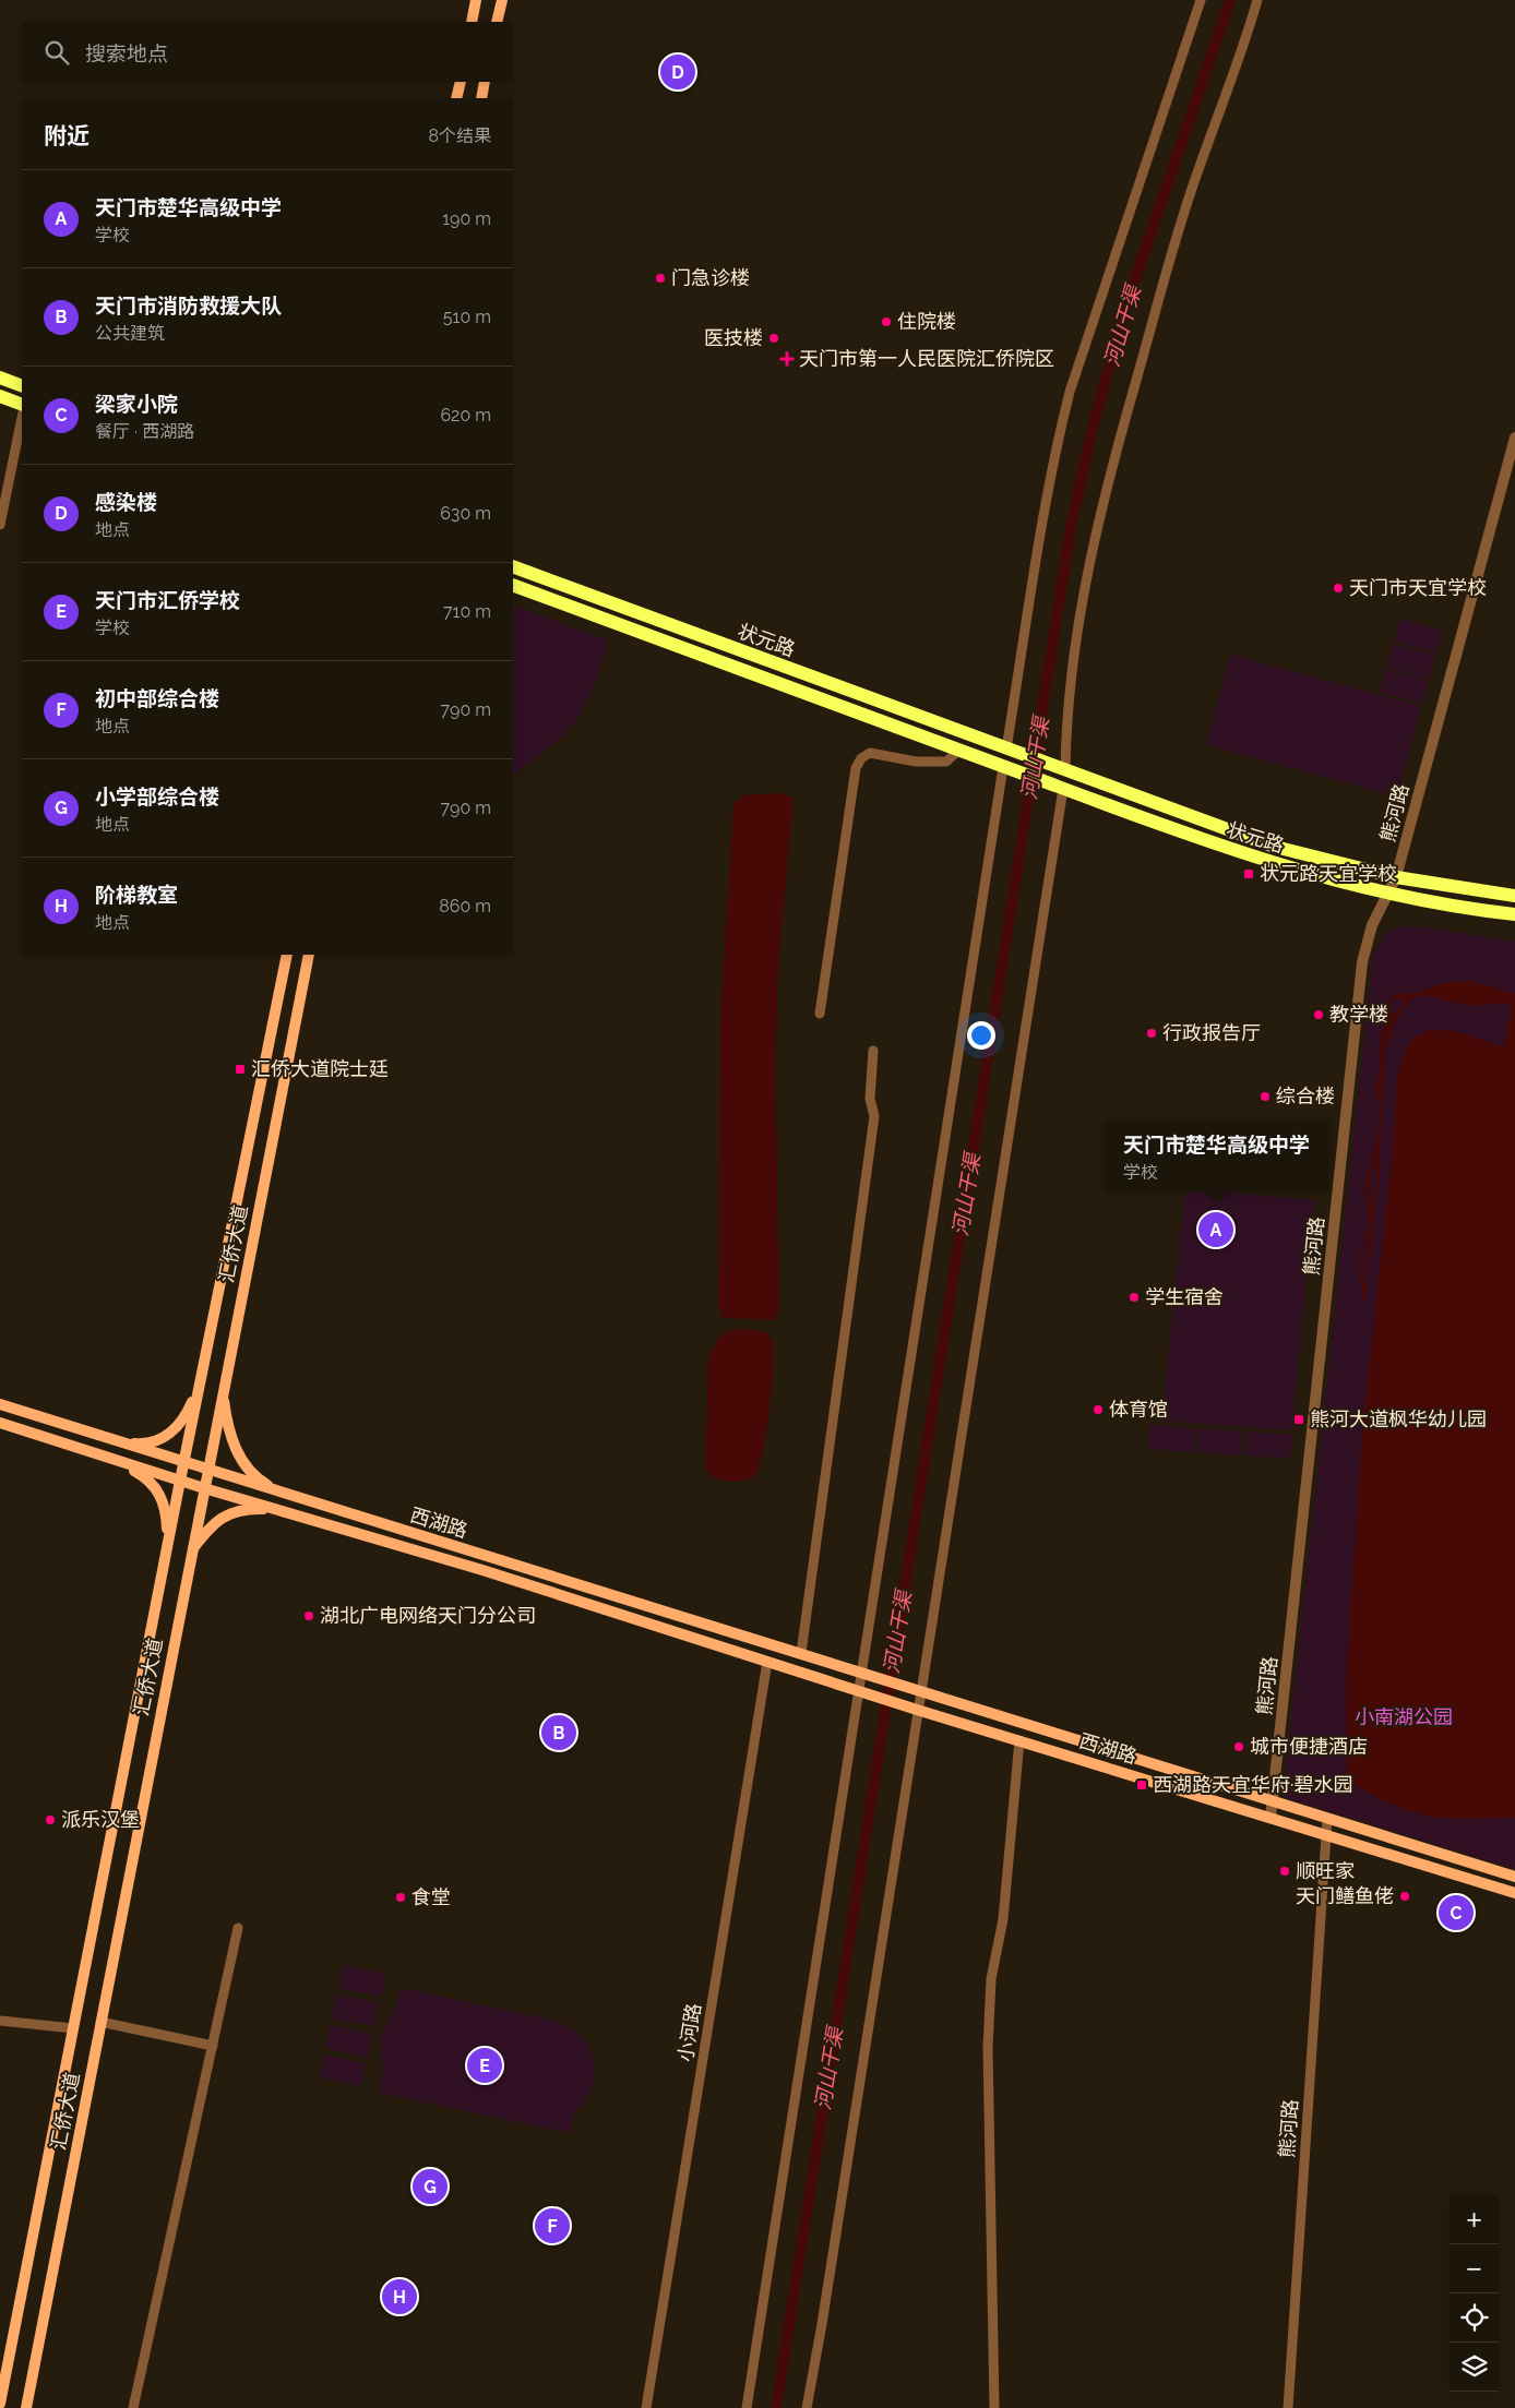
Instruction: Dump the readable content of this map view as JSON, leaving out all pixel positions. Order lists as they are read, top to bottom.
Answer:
{
  "streets": {
    "main road": ["状元路", "汇侨大道", "西湖路"],
    "street": ["熊河路", "小河路"]
  },
  "crossings": [
    ["状元路", "熊河路"],
    ["熊河路", "西湖路"],
    ["汇侨大道", "西湖路"],
    ["西湖路", "小河路"]
  ],
  "water": ["河山干渠"],
  "parks": ["小南湖公园"],
  "places": {
    "other": [
      "门急诊楼",
      "住院楼",
      "医技楼",
      "天门市天宜学校",
      "教学楼",
      "行政报告厅",
      "综合楼",
      "学生宿舍",
      "体育馆",
      "湖北广电网络天门分公司",
      "城市便捷酒店",
      "派乐汉堡",
      "顺旺家",
      "天门鳝鱼佬",
      "食堂"
    ],
    "health": ["天门市第一人民医院汇侨院区"],
    "transit": [
      "状元路天宜学校",
      "汇侨大道院士廷",
      "熊河大道枫华幼儿园",
      "西湖路天宜华府·碧水园"
    ]
  },
  "page": {
    "search": "搜索地点",
    "pins": [
      "D",
      "A",
      "B",
      "C",
      "E",
      "G",
      "F",
      "H"
    ],
    "heading": ["附近", "8个结果"],
    "list": [
      {
        "mark": "A",
        "name": "天门市楚华高级中学",
        "note": "学校",
        "value": "190 m"
      },
      {
        "mark": "B",
        "name": "天门市消防救援大队",
        "note": "公共建筑",
        "value": "510 m"
      },
      {
        "mark": "C",
        "name": "梁家小院",
        "note": "餐厅 · 西湖路",
        "value": "620 m"
      },
      {
        "mark": "D",
        "name": "感染楼",
        "note": "地点",
        "value": "630 m"
      },
      {
        "mark": "E",
        "name": "天门市汇侨学校",
        "note": "学校",
        "value": "710 m"
      },
      {
        "mark": "F",
        "name": "初中部综合楼",
        "note": "地点",
        "value": "790 m"
      },
      {
        "mark": "G",
        "name": "小学部综合楼",
        "note": "地点",
        "value": "790 m"
      },
      {
        "mark": "H",
        "name": "阶梯教室",
        "note": "地点",
        "value": "860 m"
      }
    ],
    "popup": ["天门市楚华高级中学", "学校"],
    "map_buttons": ["+", "−"]
  }
}
